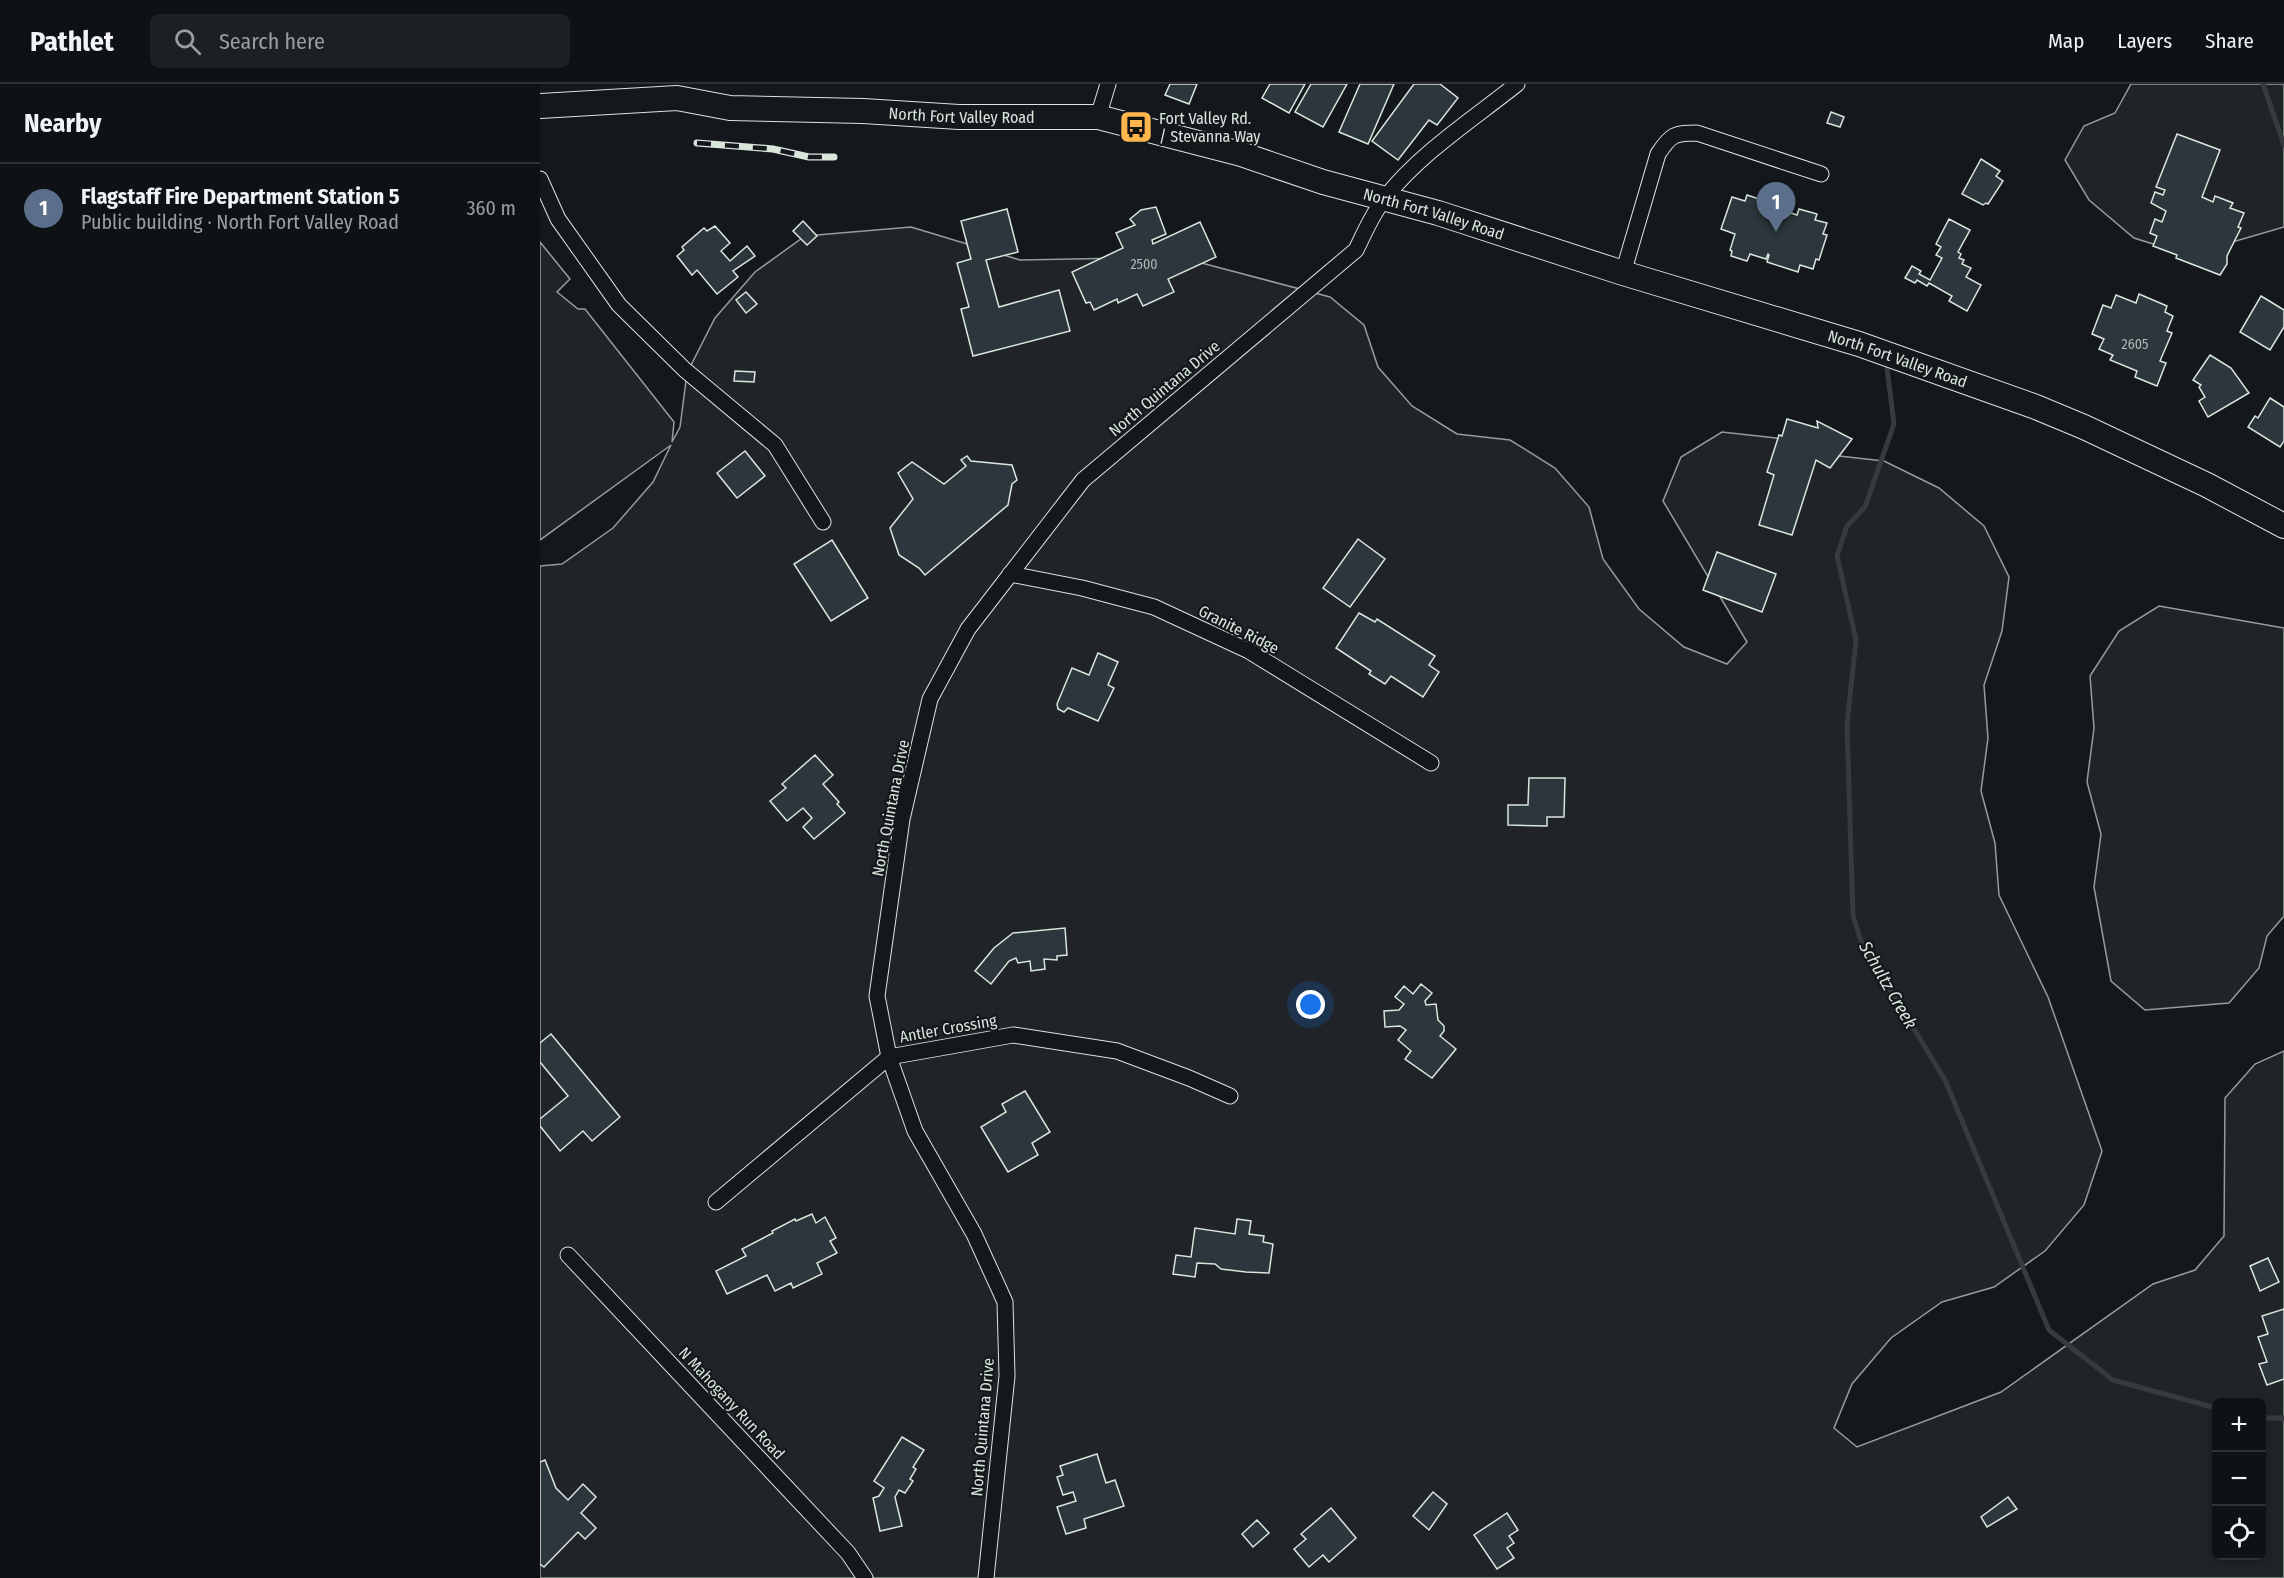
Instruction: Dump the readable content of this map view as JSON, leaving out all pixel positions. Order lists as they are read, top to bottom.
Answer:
{
  "streets": {
    "main road": ["North Fort Valley Road"],
    "street": [
      "North Quintana Drive",
      "Granite Ridge",
      "Antler Crossing",
      "N Mahogany Run Road"
    ]
  },
  "crossings": [
    ["North Fort Valley Road", "North Quintana Drive"],
    ["North Quintana Drive", "Granite Ridge"],
    ["North Quintana Drive", "Antler Crossing"]
  ],
  "water": ["Schultz Creek"],
  "places": {
    "bus stop": ["Fort Valley Rd. / Stevanna Way"]
  },
  "house_numbers": ["2500", "2605"],
  "page": {
    "header": "Pathlet",
    "search": "Search here",
    "nav": ["Map", "Layers", "Share"],
    "heading": "Nearby",
    "list": [
      {
        "mark": "1",
        "name": "Flagstaff Fire Department Station 5",
        "note": "Public building · North Fort Valley Road",
        "value": "360 m"
      }
    ],
    "pins": "1",
    "map_buttons": ["+", "−"]
  }
}
